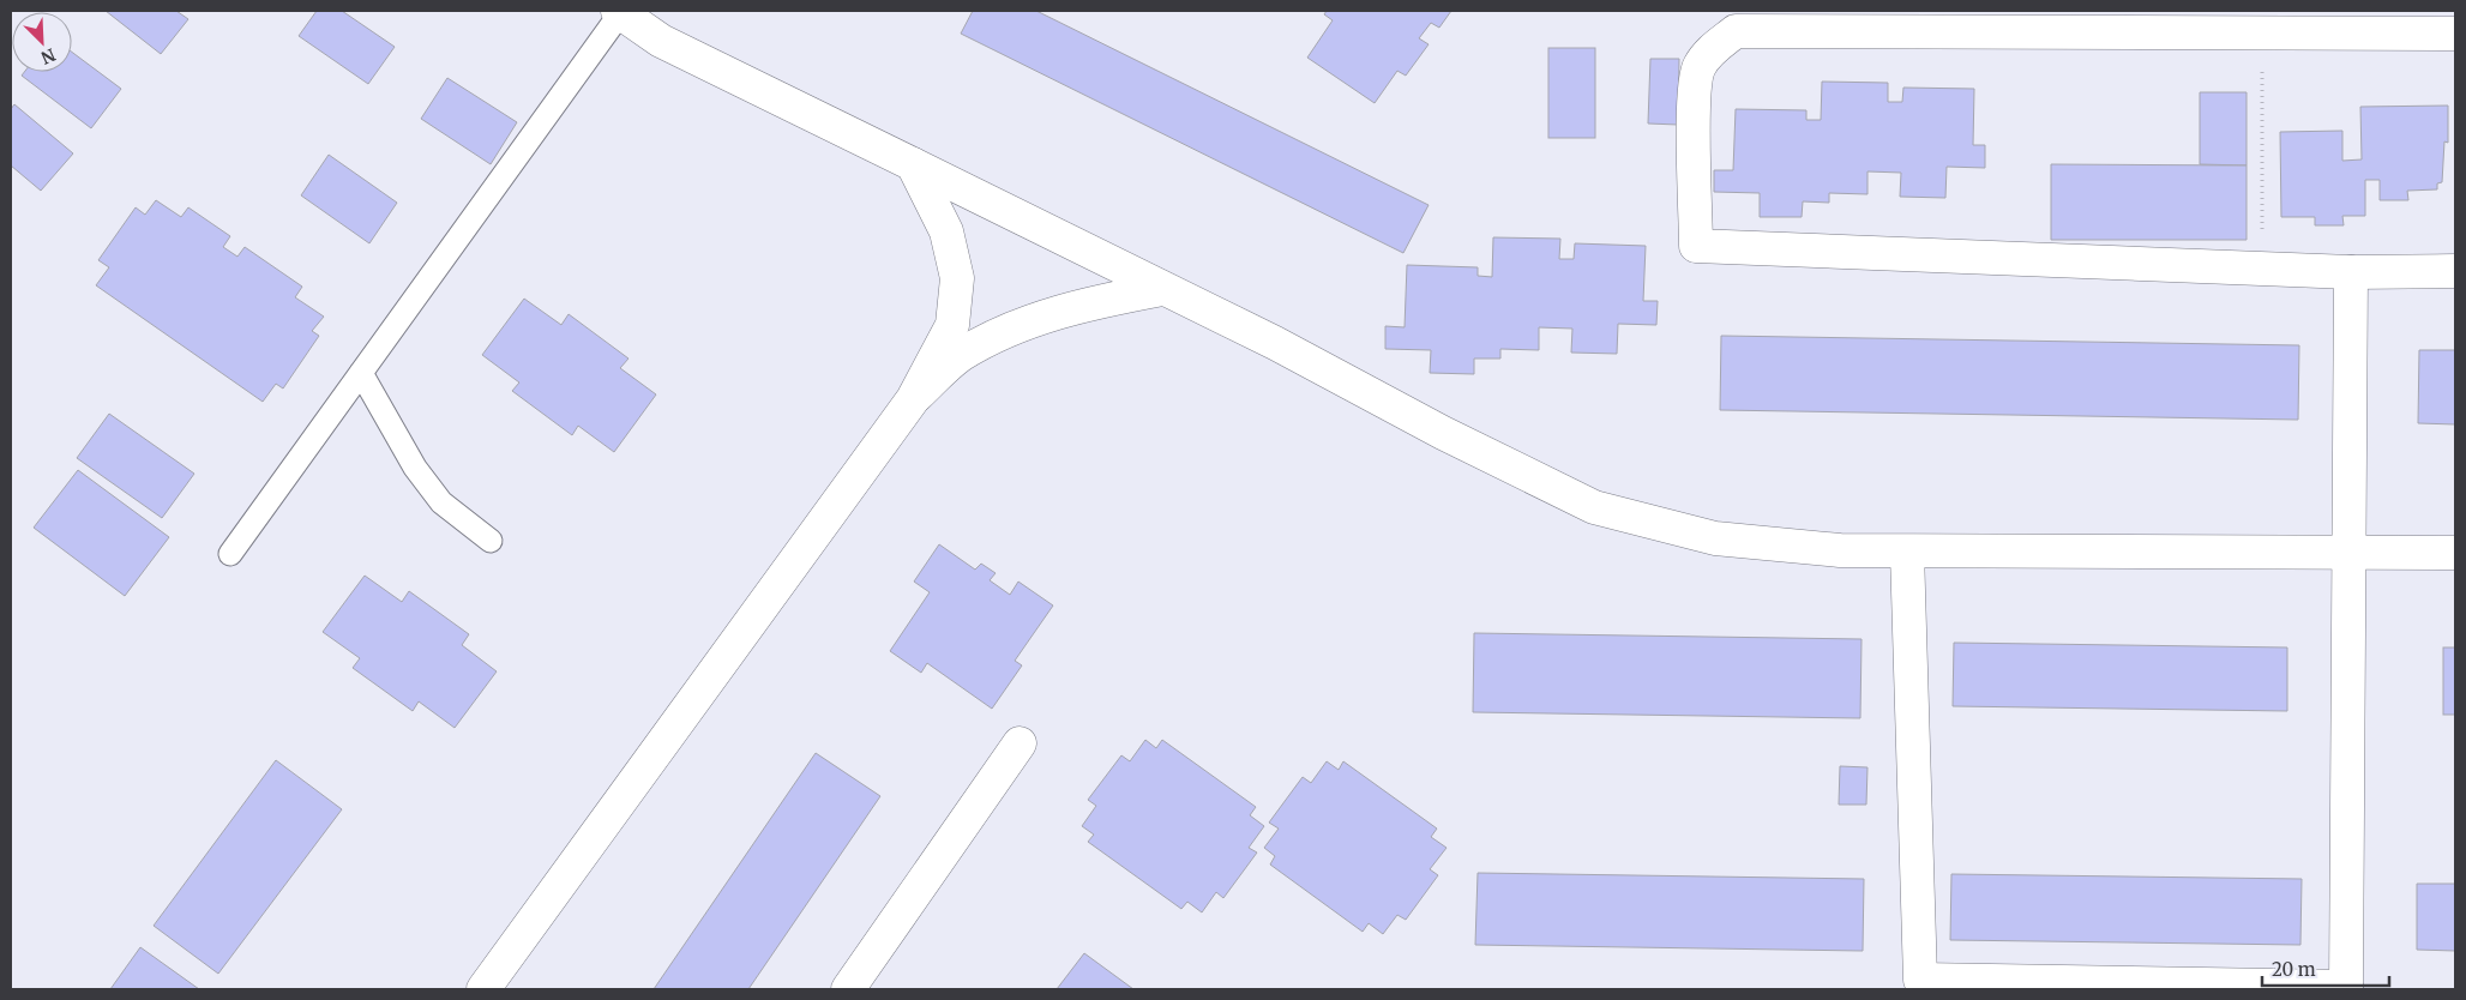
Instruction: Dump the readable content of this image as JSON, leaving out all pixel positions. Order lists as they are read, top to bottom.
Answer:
{
  "scale_bar": "20 m",
  "north": "bottom right"
}
